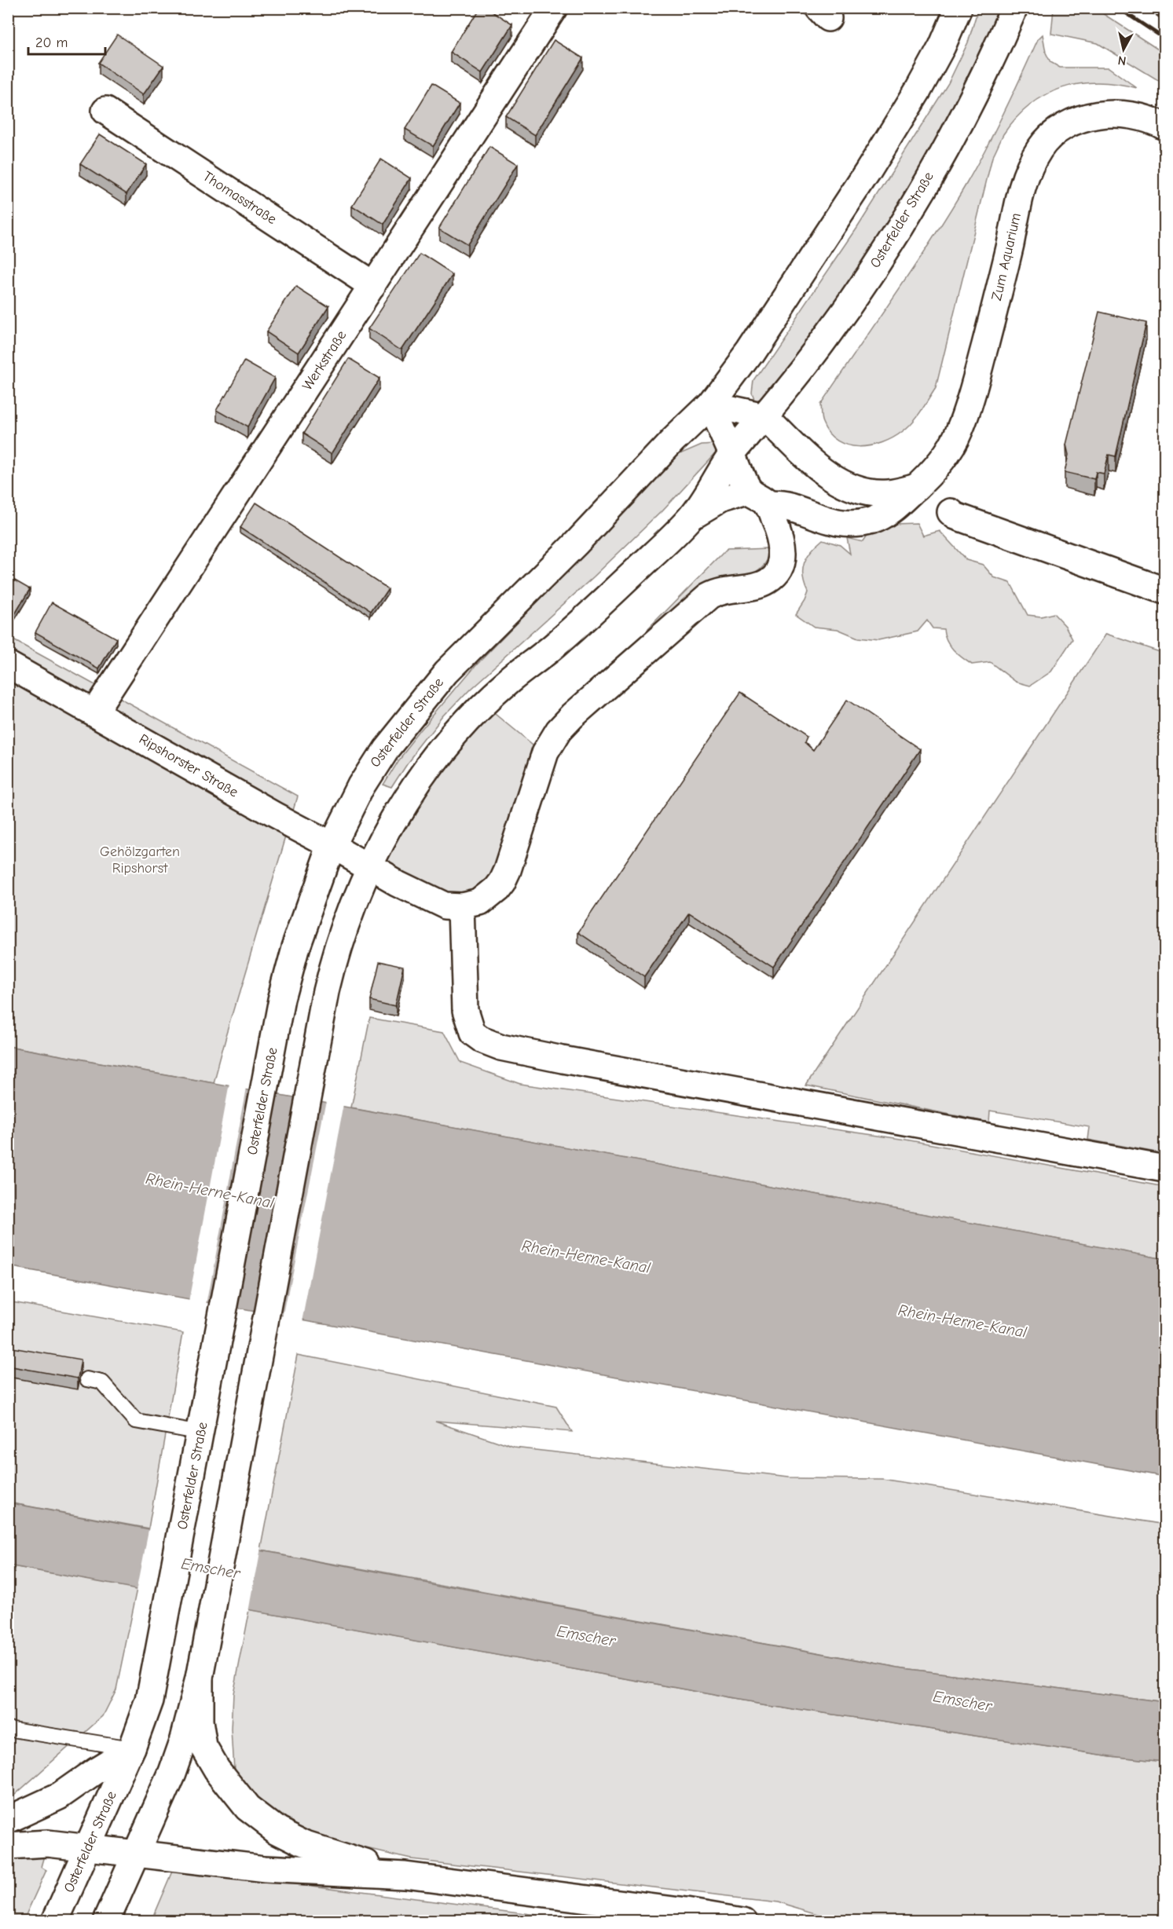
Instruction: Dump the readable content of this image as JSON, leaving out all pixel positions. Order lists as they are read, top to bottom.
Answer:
{
  "streets": {
    "main road": [
      "Thomasstraße",
      "Osterfelder Straße",
      "Zum Aquarium",
      "Werkstraße",
      "Ripshorster Straße"
    ]
  },
  "crossings": [
    ["Thomasstraße", "Werkstraße"],
    ["Osterfelder Straße", "Ripshorster Straße"],
    ["Werkstraße", "Ripshorster Straße"]
  ],
  "water": ["Rhein-Herne-Kanal", "Emscher"],
  "parks": ["Gehölzgarten Ripshorst"],
  "scale_bar": "20 m",
  "north": "bottom"
}
